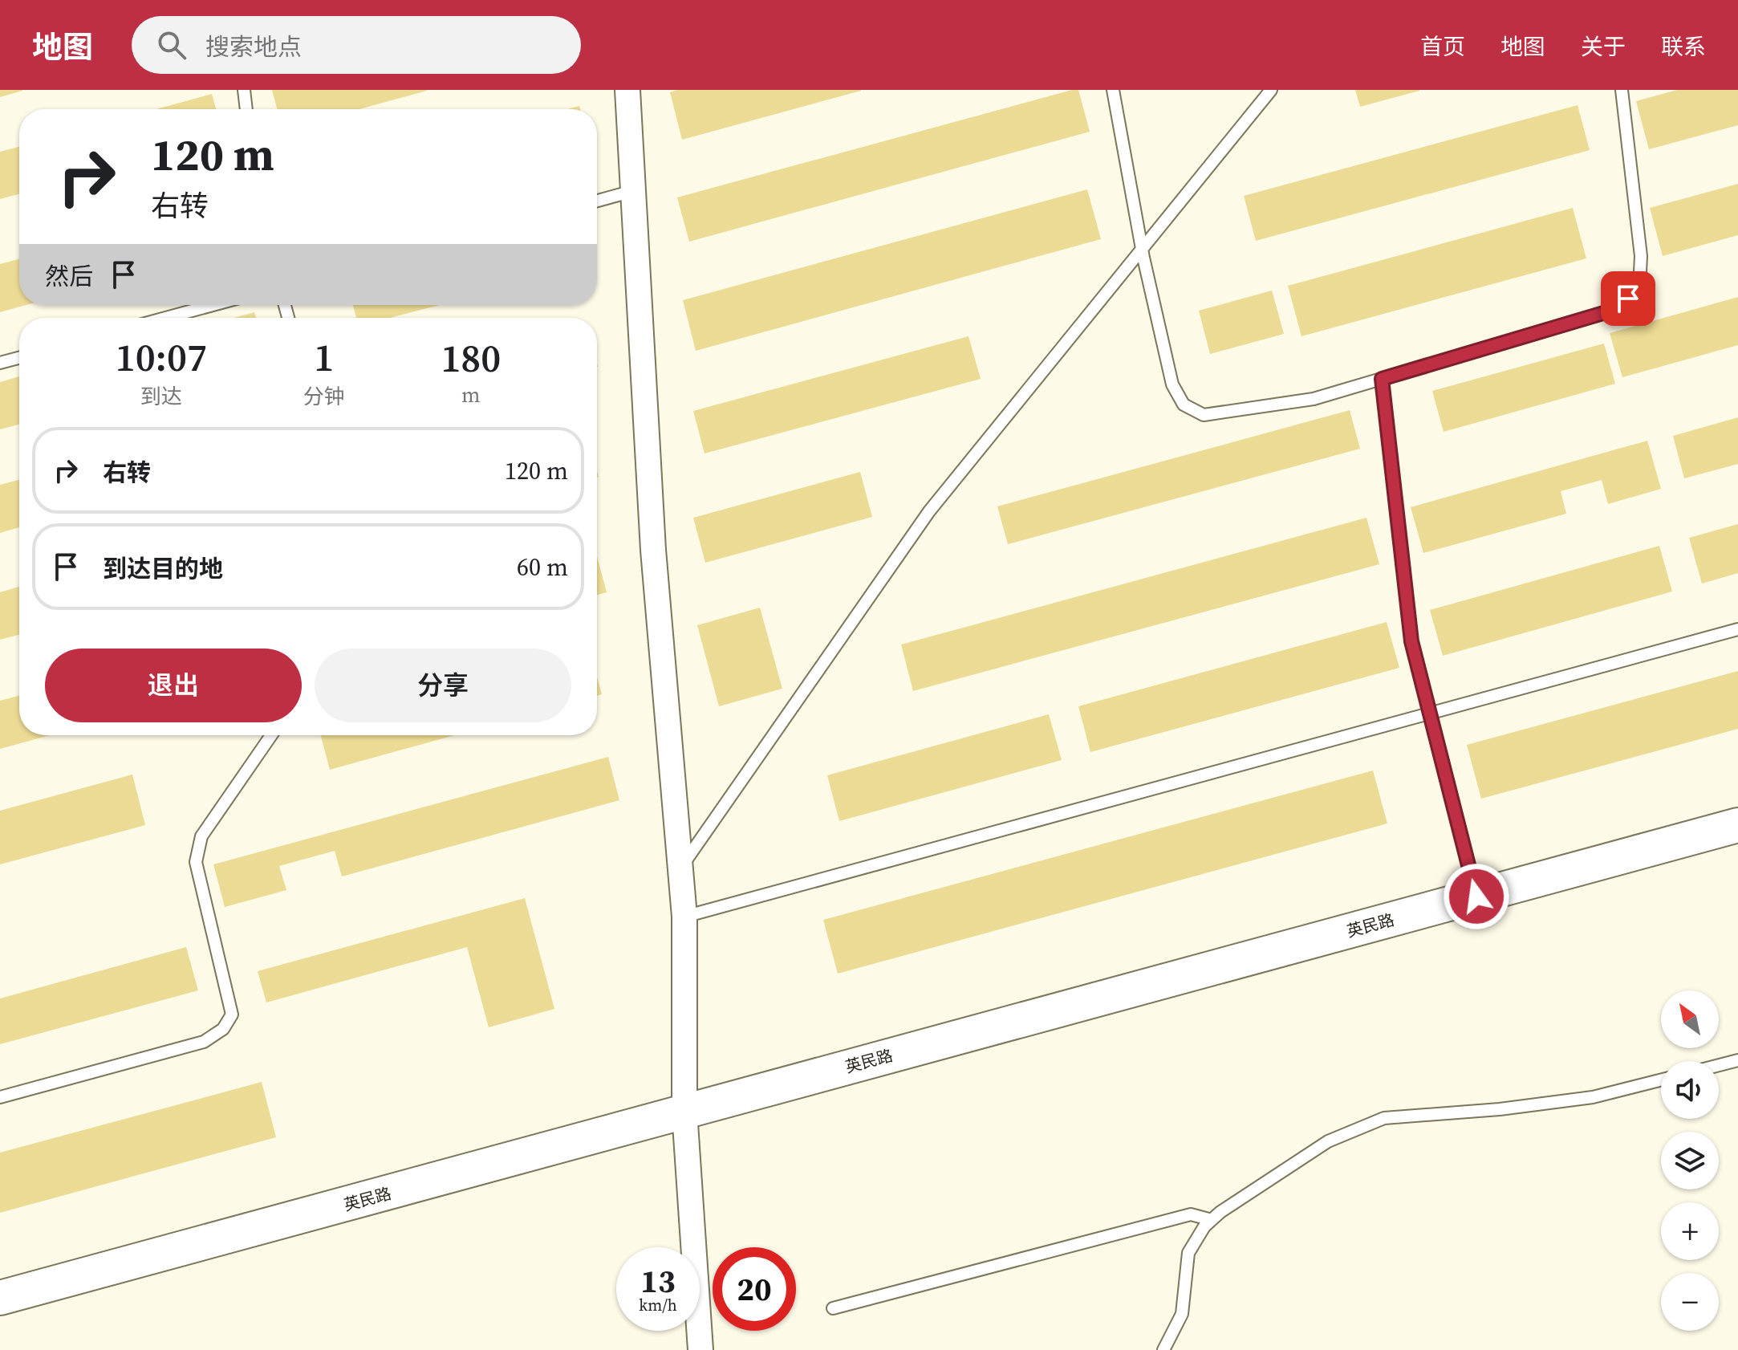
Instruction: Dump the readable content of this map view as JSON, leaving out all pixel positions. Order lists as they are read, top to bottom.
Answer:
{
  "streets": {
    "street": ["英民路"]
  },
  "north": "top left",
  "page": {
    "header": "地图",
    "search": "搜索地点",
    "nav": [
      "首页",
      "地图",
      "关于",
      "联系"
    ],
    "turn": ["120 m", "右转"],
    "then": "然后",
    "eta": [
      "10:07",
      "到达",
      "1",
      "分钟",
      "180",
      "m"
    ],
    "list": [
      {
        "name": "右转",
        "value": "120 m"
      },
      {
        "name": "到达目的地",
        "value": "60 m"
      }
    ],
    "buttons": ["退出", "分享"],
    "map_buttons": ["+", "−"],
    "speed": "13 km/h",
    "limit": "20"
  }
}
